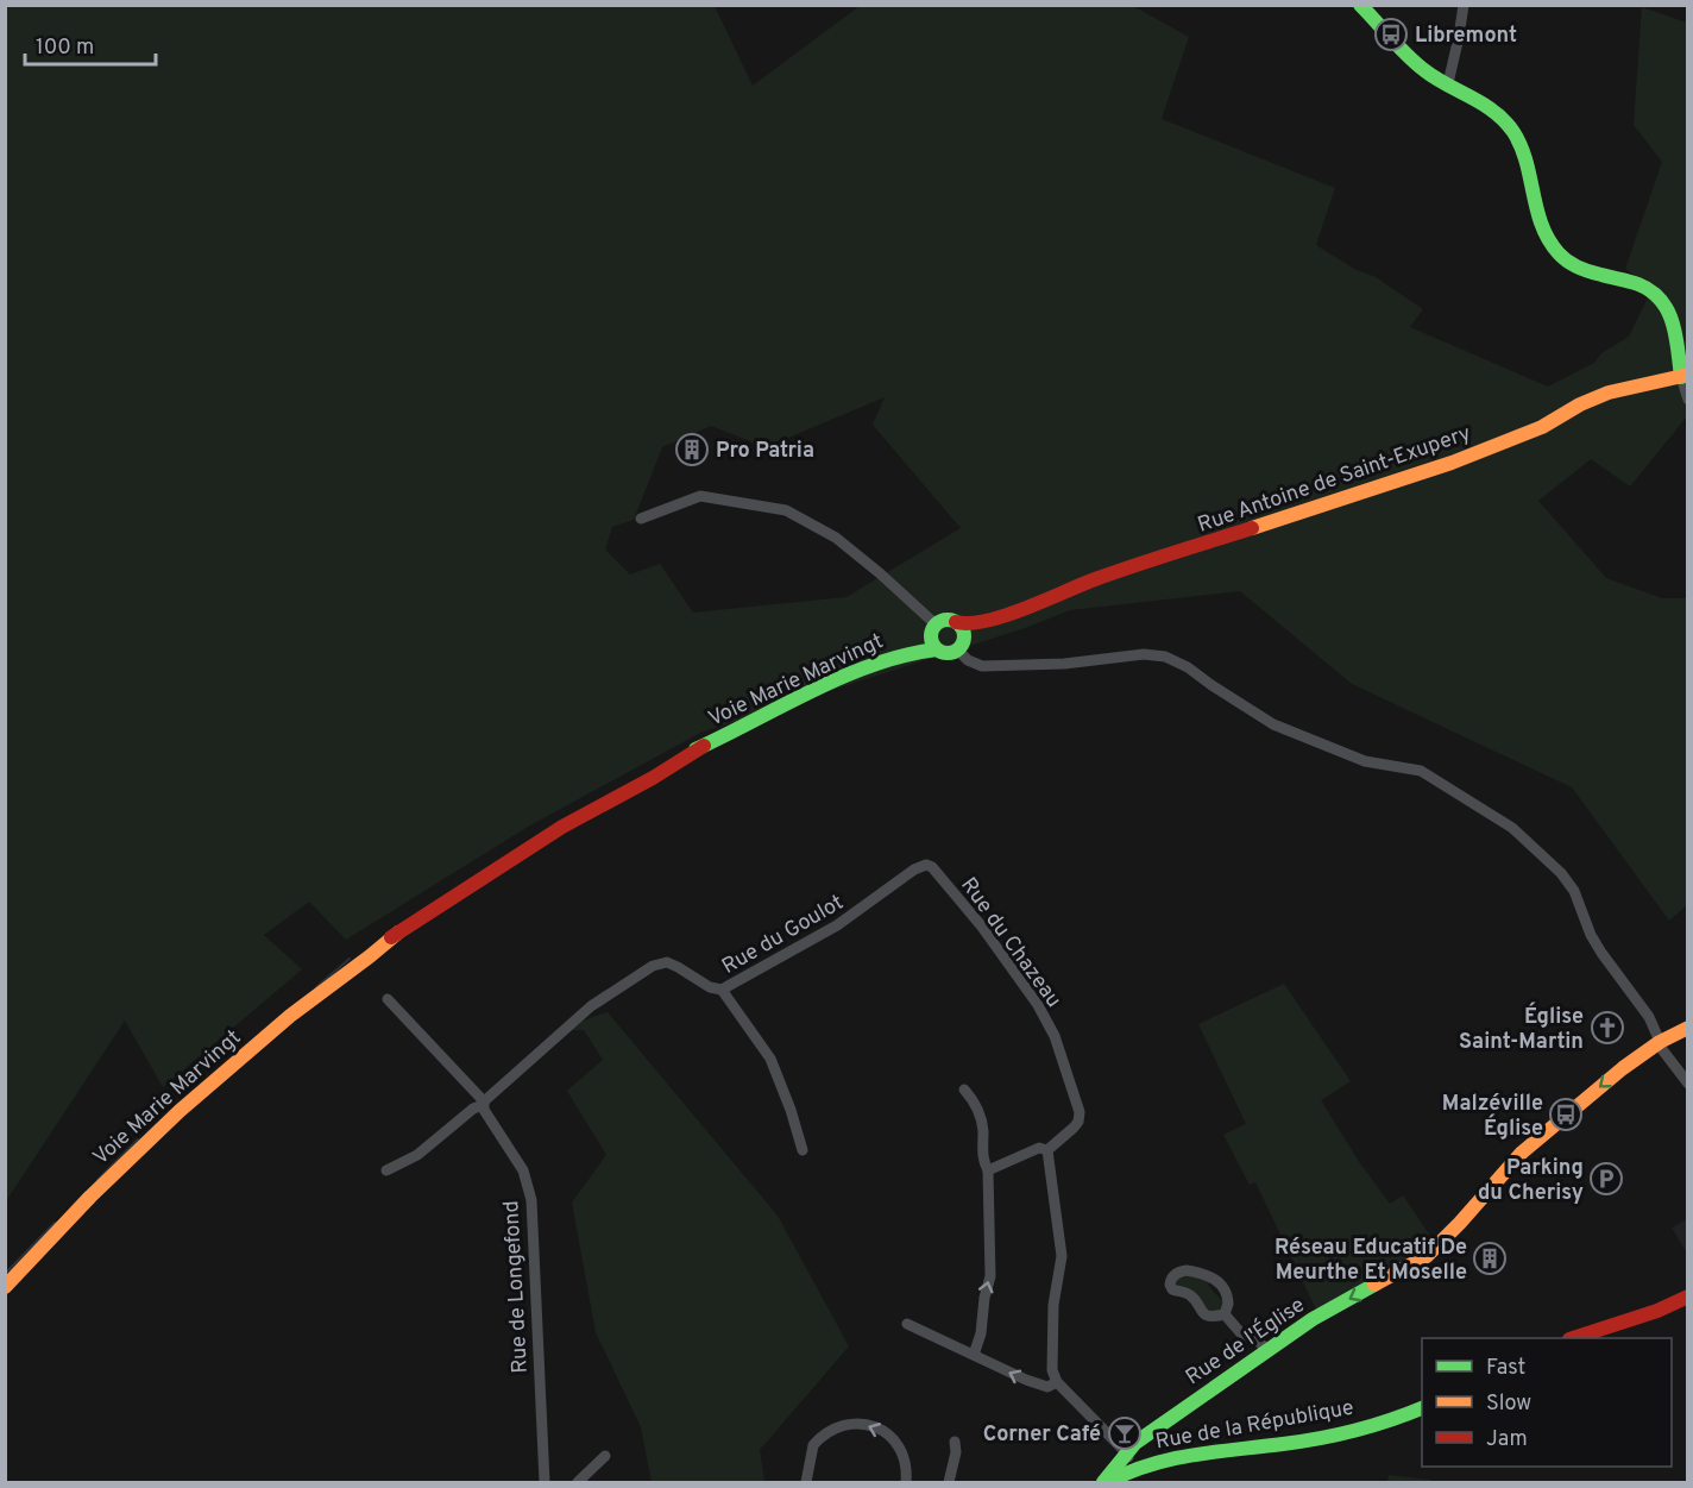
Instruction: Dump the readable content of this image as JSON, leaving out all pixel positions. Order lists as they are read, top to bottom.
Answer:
{
  "streets": {
    "main road": [
      "Rue Antoine de Saint-Exupery",
      "Voie Marie Marvingt",
      "Rue de l'Église",
      "Rue de la République"
    ],
    "street": ["Rue du Goulot", "Rue du Chazeau", "Rue de Longefond"]
  },
  "crossings": [
    ["Rue Antoine de Saint-Exupery", "Voie Marie Marvingt"],
    ["Rue du Goulot", "Rue du Chazeau"],
    ["Rue du Goulot", "Rue de Longefond"],
    ["Rue de l'Église", "Rue de la République"]
  ],
  "one_way": ["Rue de l'Église"],
  "places": {
    "bus stop": ["Libremont", "Malzéville Église"],
    "building": ["Pro Patria", "Réseau Educatif De Meurthe Et Moselle"],
    "church": ["Église Saint-Martin"],
    "parking": ["Parking du Cherisy"],
    "bar": ["Corner Café"]
  },
  "legend": ["Fast", "Slow", "Jam"],
  "scale_bar": "100 m"
}
